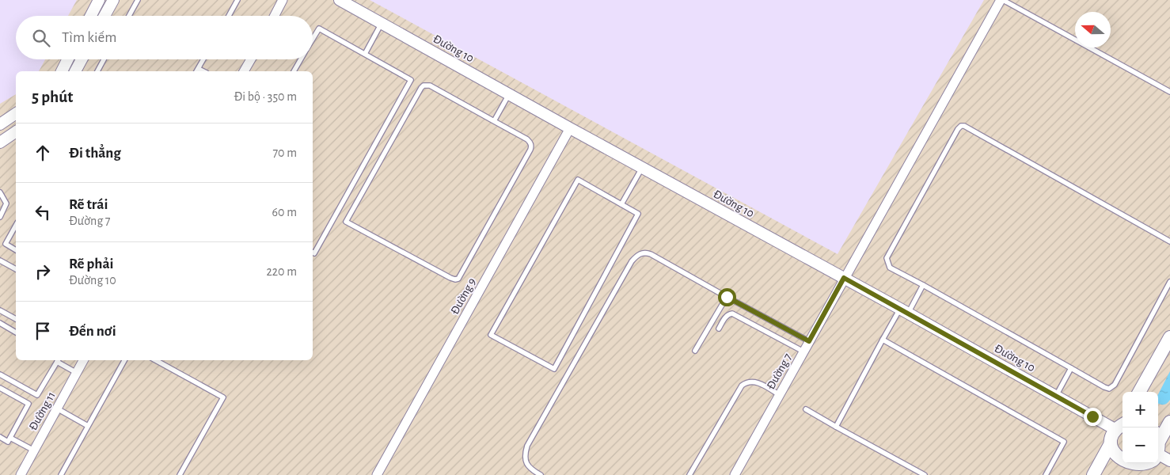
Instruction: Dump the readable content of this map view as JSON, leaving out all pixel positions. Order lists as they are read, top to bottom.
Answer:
{
  "streets": {
    "street": [
      "Đường 10",
      "Đường 9",
      "Đường 7",
      "Đường 11"
    ]
  },
  "crossings": [
    ["Đường 10", "Đường 9"],
    ["Đường 10", "Đường 7"]
  ],
  "north": "left",
  "page": {
    "search": "Tìm kiếm",
    "heading": ["5 phút", "Đi bộ · 350 m"],
    "list": [
      ["Đi thẳng", "70 m"],
      ["Rẽ trái", "Đường 7", "60 m"],
      ["Rẽ phải", "Đường 10", "220 m"],
      "Đến nơi"
    ],
    "map_buttons": ["+", "−"]
  }
}
